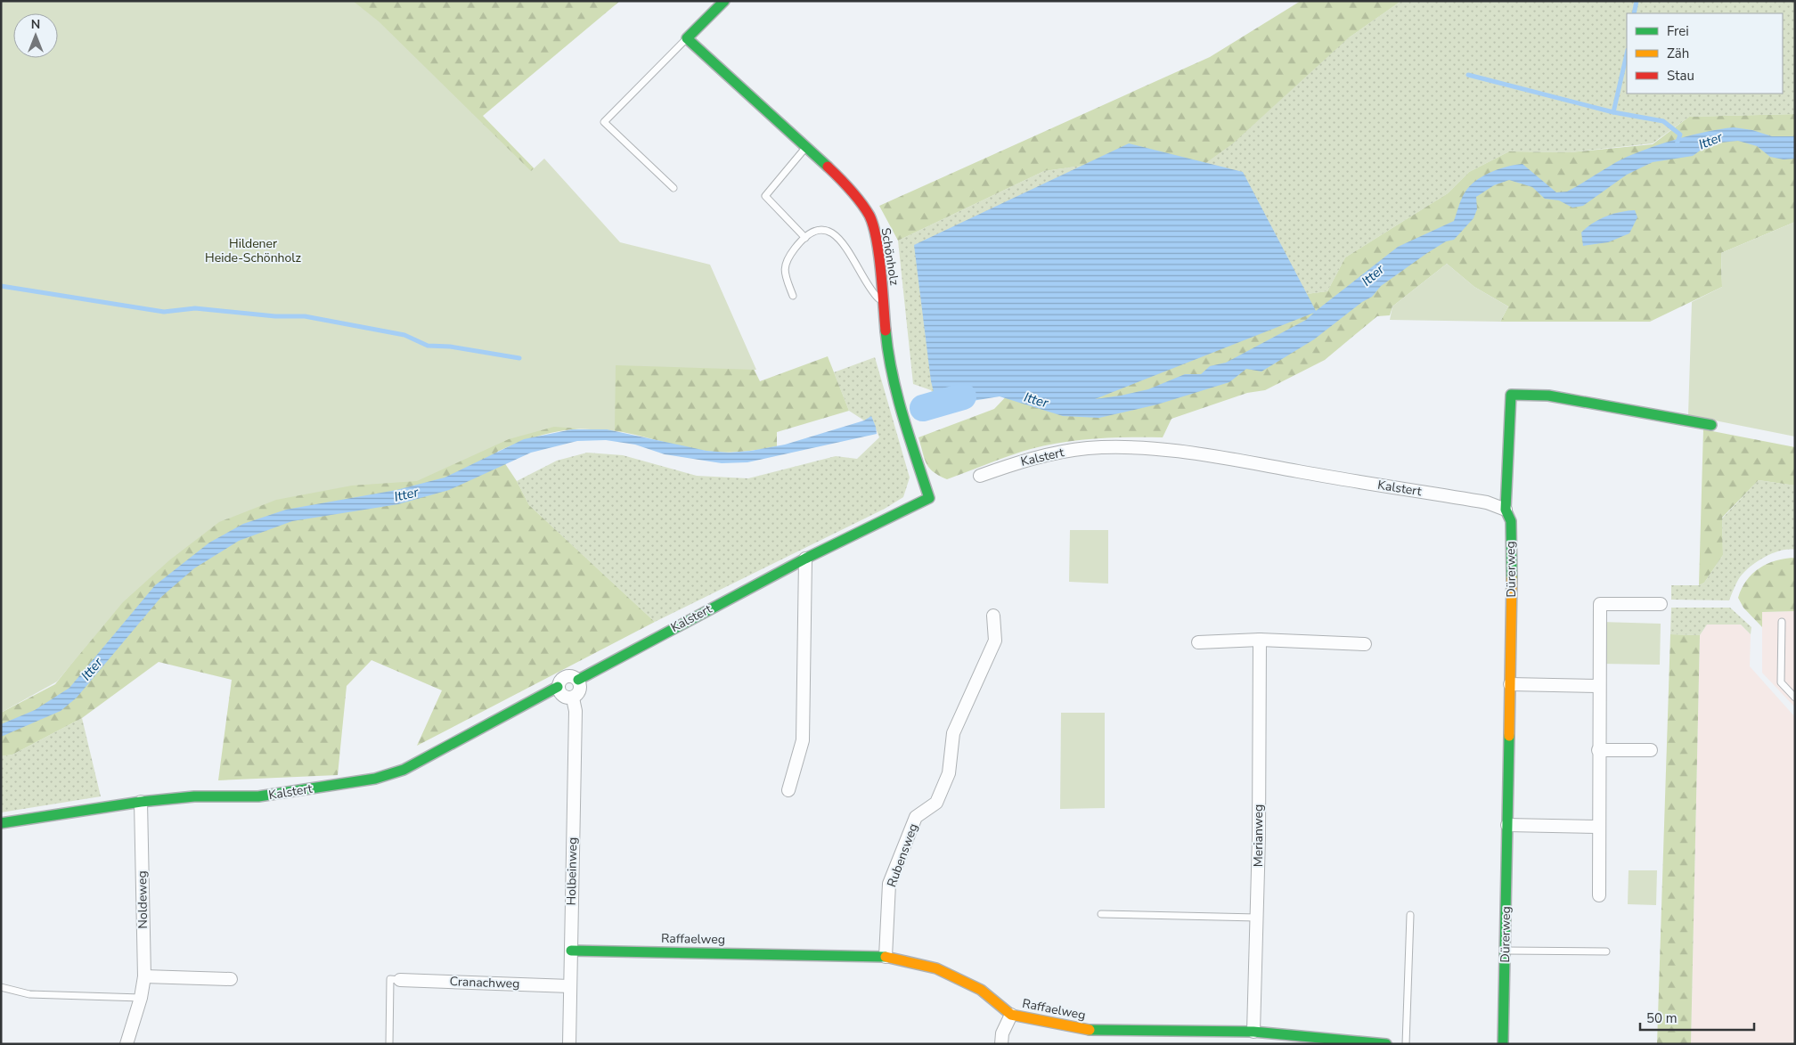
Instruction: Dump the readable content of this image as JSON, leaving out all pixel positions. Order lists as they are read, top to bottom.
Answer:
{
  "streets": {
    "street": [
      "Schönholz",
      "Kalstert",
      "Dürerweg",
      "Merianweg",
      "Rubensweg",
      "Holbeinweg",
      "Noldeweg",
      "Raffaelweg",
      "Cranachweg"
    ]
  },
  "crossings": [
    ["Schönholz", "Kalstert"],
    ["Kalstert", "Dürerweg"],
    ["Kalstert", "Holbeinweg"],
    ["Kalstert", "Noldeweg"],
    ["Merianweg", "Raffaelweg"],
    ["Rubensweg", "Raffaelweg"],
    ["Holbeinweg", "Raffaelweg"],
    ["Holbeinweg", "Cranachweg"]
  ],
  "water": ["Itter"],
  "parks": ["Hildener Heide-Schönholz"],
  "legend": ["Frei", "Zäh", "Stau"],
  "scale_bar": "50 m",
  "north": "top"
}
